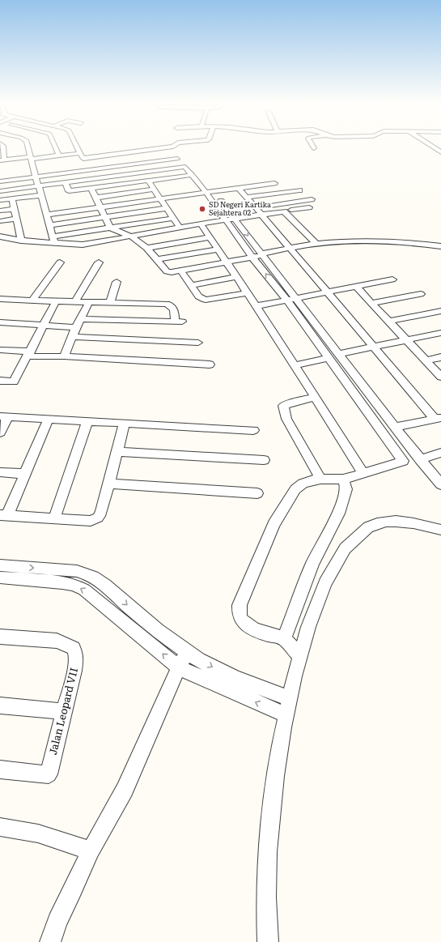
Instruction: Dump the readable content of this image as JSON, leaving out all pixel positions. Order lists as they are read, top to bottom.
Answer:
{
  "streets": {
    "street": ["Jalan Leopard VII"]
  },
  "places": ["SD Negeri Kartika Sejahtera 02"]
}
